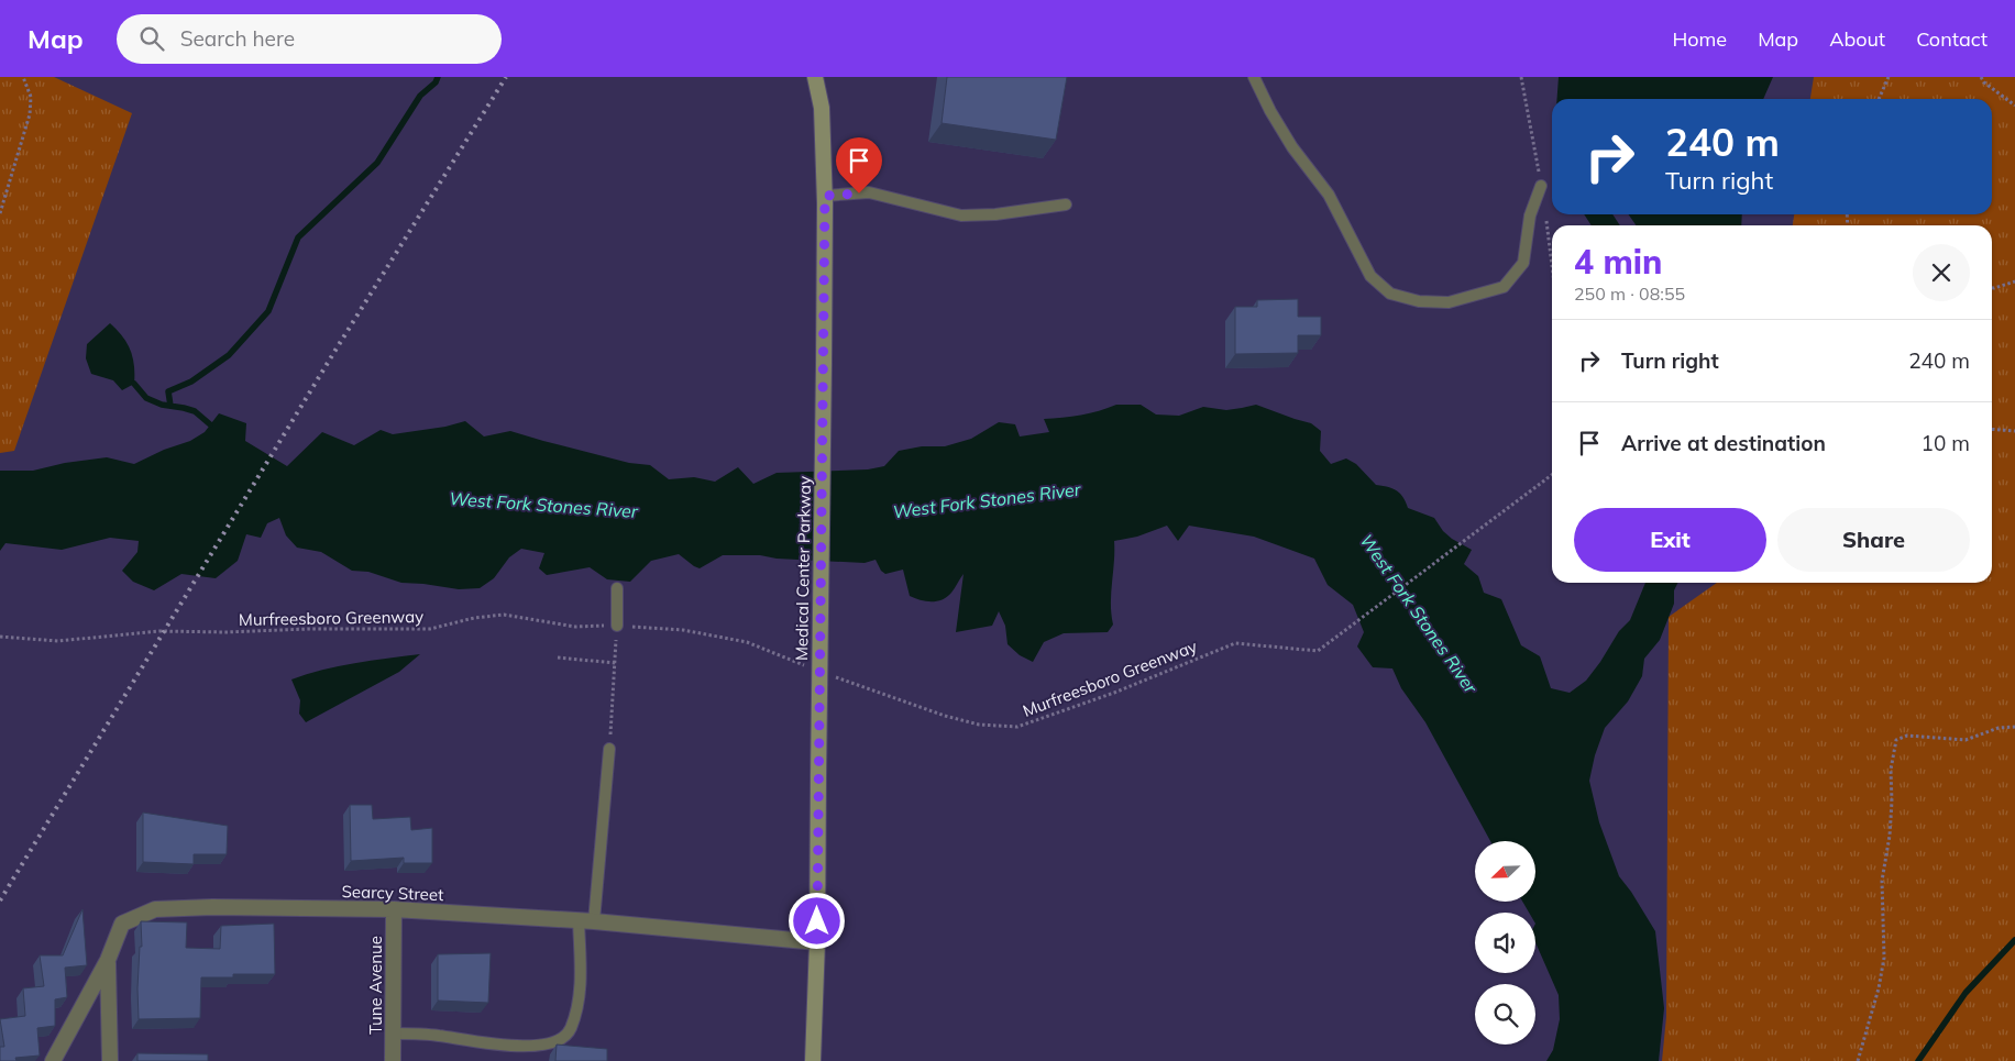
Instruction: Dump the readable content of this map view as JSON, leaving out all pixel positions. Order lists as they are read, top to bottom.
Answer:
{
  "streets": {
    "main road": ["Medical Center Parkway"],
    "street": ["Searcy Street", "Tune Avenue"],
    "path": ["Murfreesboro Greenway"]
  },
  "crossings": [
    ["Medical Center Parkway", "Searcy Street"],
    ["Searcy Street", "Tune Avenue"]
  ],
  "water": ["West Fork Stones River"],
  "north": "bottom left",
  "page": {
    "header": "Map",
    "search": "Search here",
    "nav": [
      "Home",
      "Map",
      "About",
      "Contact"
    ],
    "turn": ["240 m", "Turn right"],
    "heading": ["4 min", "250 m · 08:55"],
    "list": [
      {
        "name": "Turn right",
        "value": "240 m"
      },
      {
        "name": "Arrive at destination",
        "value": "10 m"
      }
    ],
    "buttons": ["Exit", "Share"]
  }
}
